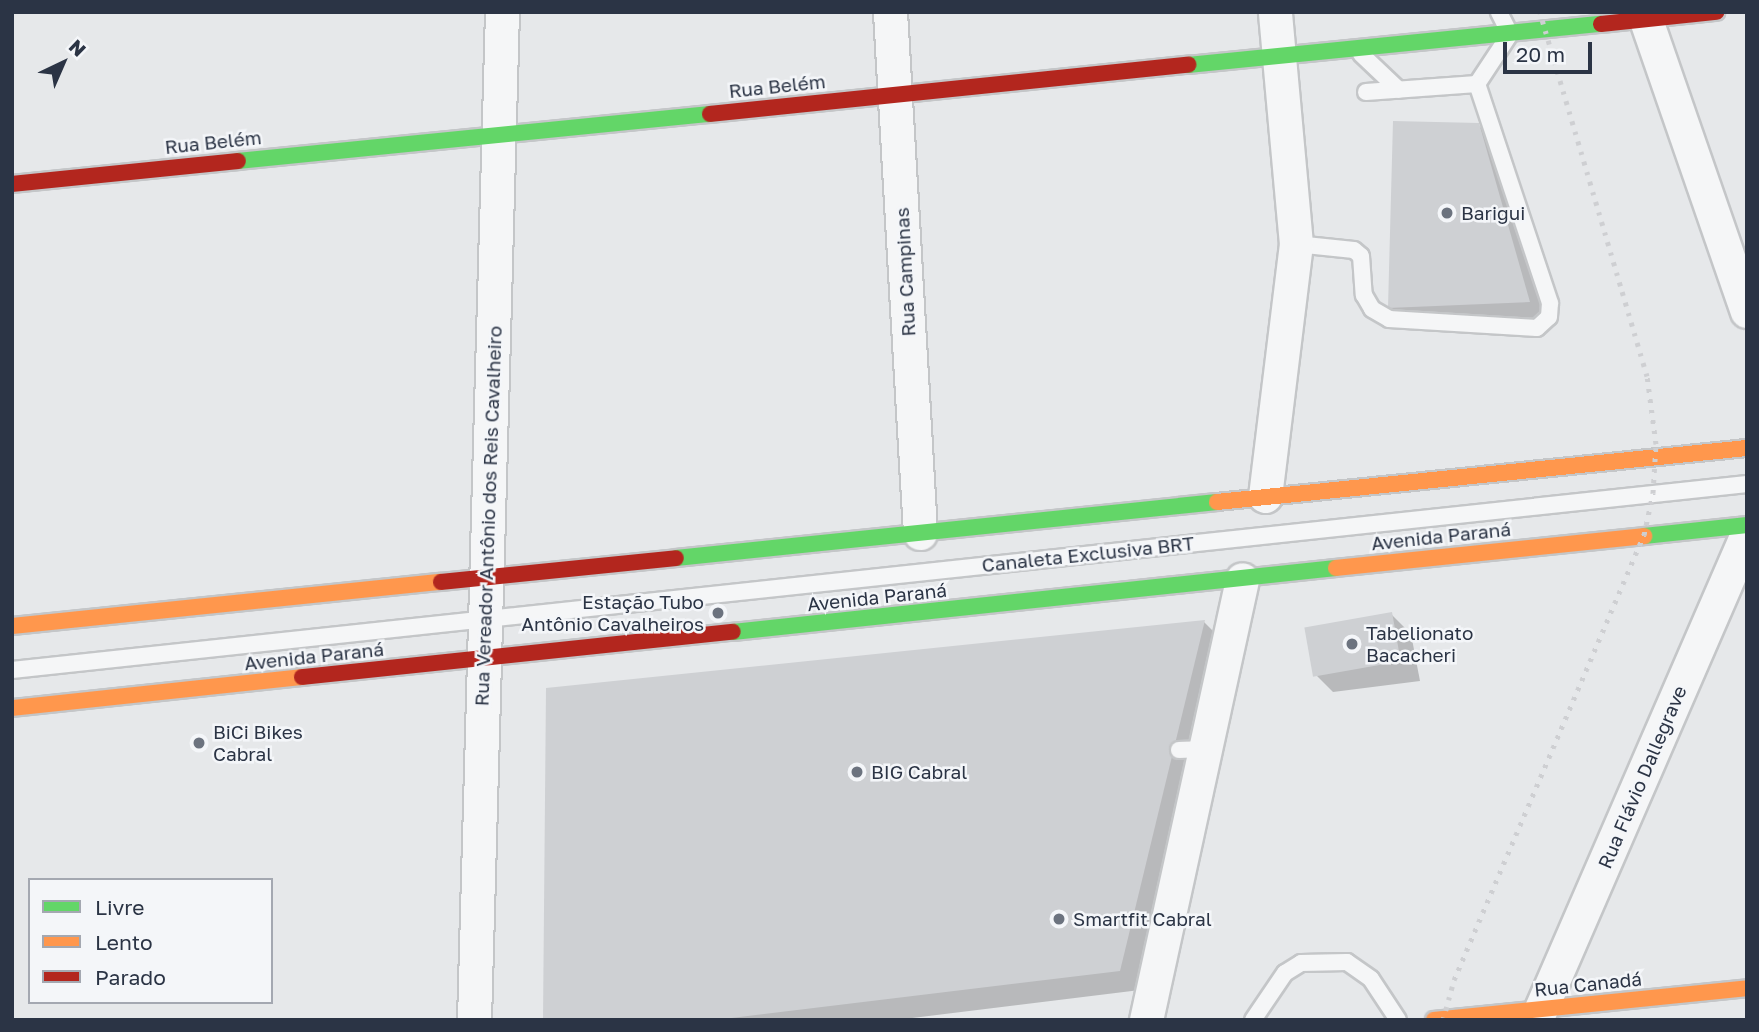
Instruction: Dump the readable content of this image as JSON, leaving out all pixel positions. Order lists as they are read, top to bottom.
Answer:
{
  "streets": {
    "street": [
      "Rua Belém",
      "Rua Campinas",
      "Rua Vereador Antônio dos Reis Cavalheiro",
      "Avenida Paraná",
      "Rua Flávio Dallegrave",
      "Rua Canadá"
    ],
    "lane": ["Canaleta Exclusiva BRT"]
  },
  "crossings": [
    ["Rua Belém", "Rua Campinas"],
    ["Rua Belém", "Rua Vereador Antônio dos Reis Cavalheiro"],
    ["Rua Vereador Antônio dos Reis Cavalheiro", "Avenida Paraná"],
    ["Rua Vereador Antônio dos Reis Cavalheiro", "Canaleta Exclusiva BRT"],
    ["Rua Flávio Dallegrave", "Rua Canadá"]
  ],
  "places": [
    "Barigui",
    "Estação Tubo Antônio Cavalheiros",
    "Tabelionato Bacacheri",
    "BiCi Bikes Cabral",
    "BIG Cabral",
    "Smartfit Cabral"
  ],
  "legend": ["Livre", "Lento", "Parado"],
  "scale_bar": "20 m",
  "north": "top right"
}
